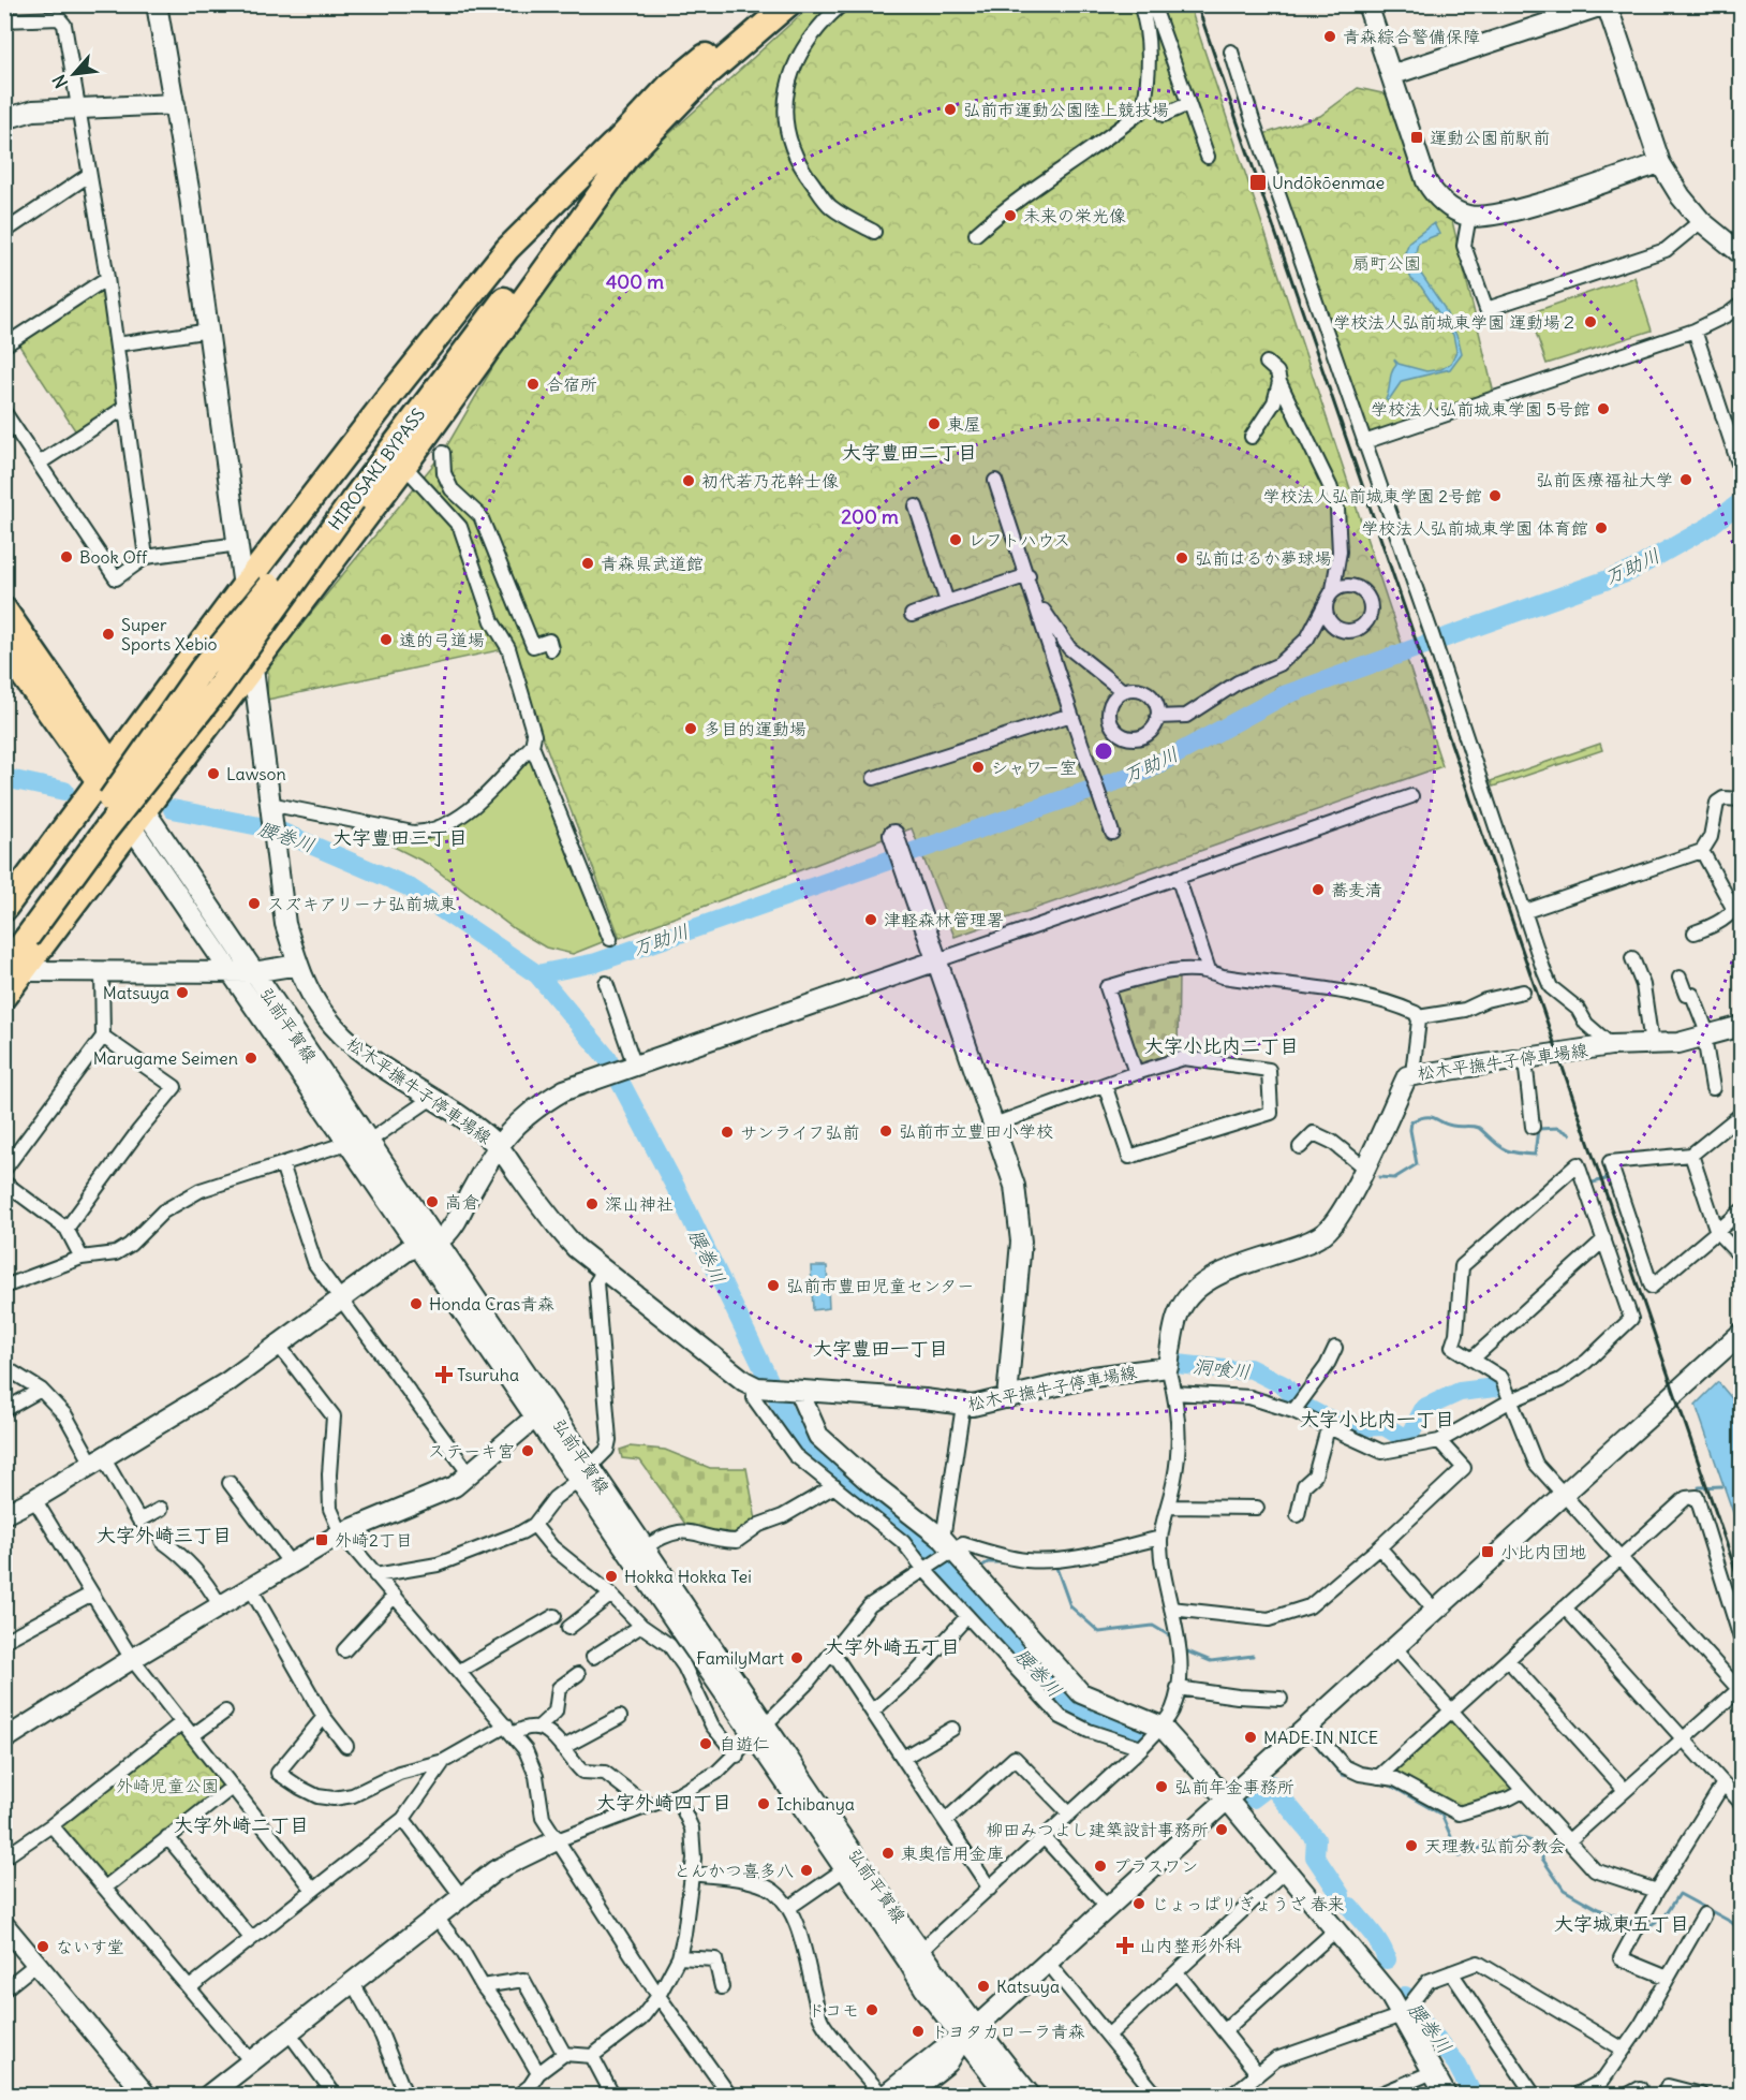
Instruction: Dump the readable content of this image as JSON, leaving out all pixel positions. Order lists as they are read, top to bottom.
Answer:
{
  "streets": {
    "highway": ["HIROSAKI BYPASS"],
    "street": ["弘前平賀線", "松木平撫牛子停車場線"]
  },
  "districts": [
    "大字豊田二丁目",
    "大字豊田三丁目",
    "大字小比内二丁目",
    "大字豊田一丁目",
    "大字小比内一丁目",
    "大字外崎三丁目",
    "大字外崎五丁目",
    "大字外崎四丁目",
    "大字外崎二丁目",
    "大字城東五丁目"
  ],
  "water": ["万助川", "腰巻川", "洞喰川"],
  "parks": ["扇町公園", "外崎児童公園"],
  "places": {
    "other": [
      "青森綜合警備保障",
      "弘前市運動公園陸上競技場",
      "未来の栄光像",
      "学校法人弘前城東学園 運動場２",
      "合宿所",
      "学校法人弘前城東学園 5号館",
      "東屋",
      "弘前医療福祉大学",
      "初代若乃花幹士像",
      "学校法人弘前城東学園 2号館",
      "学校法人弘前城東学園 体育館",
      "レフトハウス",
      "Book Off",
      "弘前はるか夢球場",
      "青森県武道館",
      "Super Sports Xebio",
      "遠的弓道場",
      "多目的運動場",
      "シャワー室",
      "Lawson",
      "蕎麦清",
      "スズキアリーナ弘前城東",
      "津軽森林管理署",
      "Matsuya",
      "Marugame Seimen",
      "弘前市立豊田小学校",
      "サンライフ弘前",
      "高倉",
      "深山神社",
      "弘前市豊田児童センター",
      "Honda Cras青森",
      "ステーキ宮",
      "Hokka Hokka Tei",
      "FamilyMart",
      "MADE IN NICE",
      "自遊仁",
      "弘前年金事務所",
      "Ichibanya",
      "柳田みつよし建築設計事務所",
      "天理教 弘前分教会",
      "東奥信用金庫",
      "プラスワン",
      "とんかつ喜多八",
      "じょっぱりぎょうざ 春来",
      "ないす堂",
      "Katsuya",
      "ドコモ",
      "トヨタカローラ青森"
    ],
    "transit": [
      "運動公園前駅前",
      "Undōkōenmae",
      "外崎2丁目",
      "小比内団地"
    ],
    "health": ["Tsuruha", "山内整形外科"]
  },
  "north": "bottom left",
  "rings": ["400 m", "200 m"]
}
